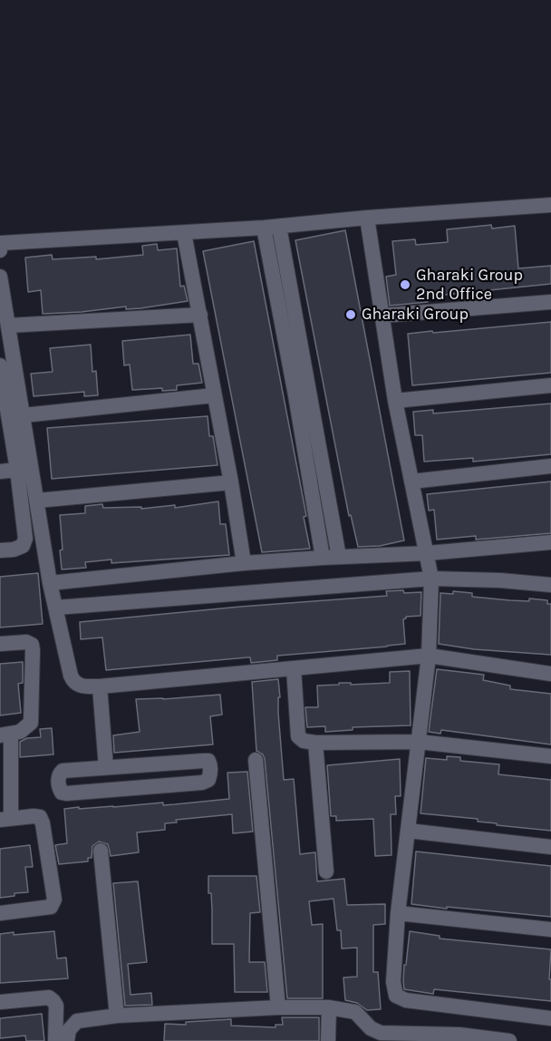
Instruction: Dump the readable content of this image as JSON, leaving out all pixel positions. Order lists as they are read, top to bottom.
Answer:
{
  "places": ["Gharaki Group 2nd Office", "Gharaki Group"]
}
